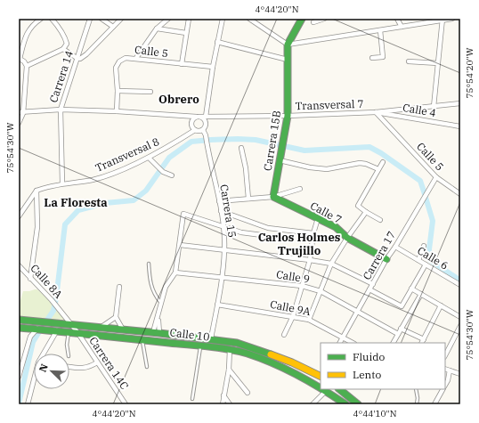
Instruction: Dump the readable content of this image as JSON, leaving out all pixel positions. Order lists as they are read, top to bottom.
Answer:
{
  "streets": {
    "main road": ["Carrera 15B", "Calle 7", "Calle 10"],
    "street": [
      "Calle 5",
      "Carrera 14",
      "Transversal 7",
      "Calle 4",
      "Transversal 8",
      "Carrera 15",
      "Carrera 17",
      "Calle 6",
      "Calle 9",
      "Calle 8A",
      "Calle 9A",
      "Carrera 14C"
    ]
  },
  "crossings": [
    ["Calle 5", "Transversal 7"],
    ["Calle 5", "Calle 4"],
    ["Calle 5", "Carrera 17"],
    ["Carrera 14", "Transversal 7"],
    ["Carrera 14", "Transversal 8"],
    ["Transversal 7", "Calle 4"],
    ["Transversal 7", "Carrera 15B"],
    ["Transversal 7", "Transversal 8"],
    ["Transversal 7", "Carrera 15"],
    ["Carrera 15B", "Calle 7"],
    ["Transversal 8", "Carrera 15"],
    ["Carrera 15", "Calle 9"],
    ["Carrera 15", "Calle 9A"],
    ["Carrera 15", "Calle 10"],
    ["Calle 7", "Carrera 17"],
    ["Carrera 17", "Calle 6"],
    ["Carrera 17", "Calle 9"],
    ["Carrera 17", "Calle 9A"],
    ["Calle 8A", "Calle 10"],
    ["Calle 8A", "Carrera 14C"],
    ["Calle 10", "Carrera 14C"]
  ],
  "districts": ["Obrero", "La Floresta", "Carlos Holmes Trujillo"],
  "legend": ["Fluido", "Lento"],
  "north": "top left",
  "coordinates": [
    "4°44'20\"N",
    "75°54'20\"W",
    "75°54'30\"W",
    "4°44'10\"N"
  ]
}
